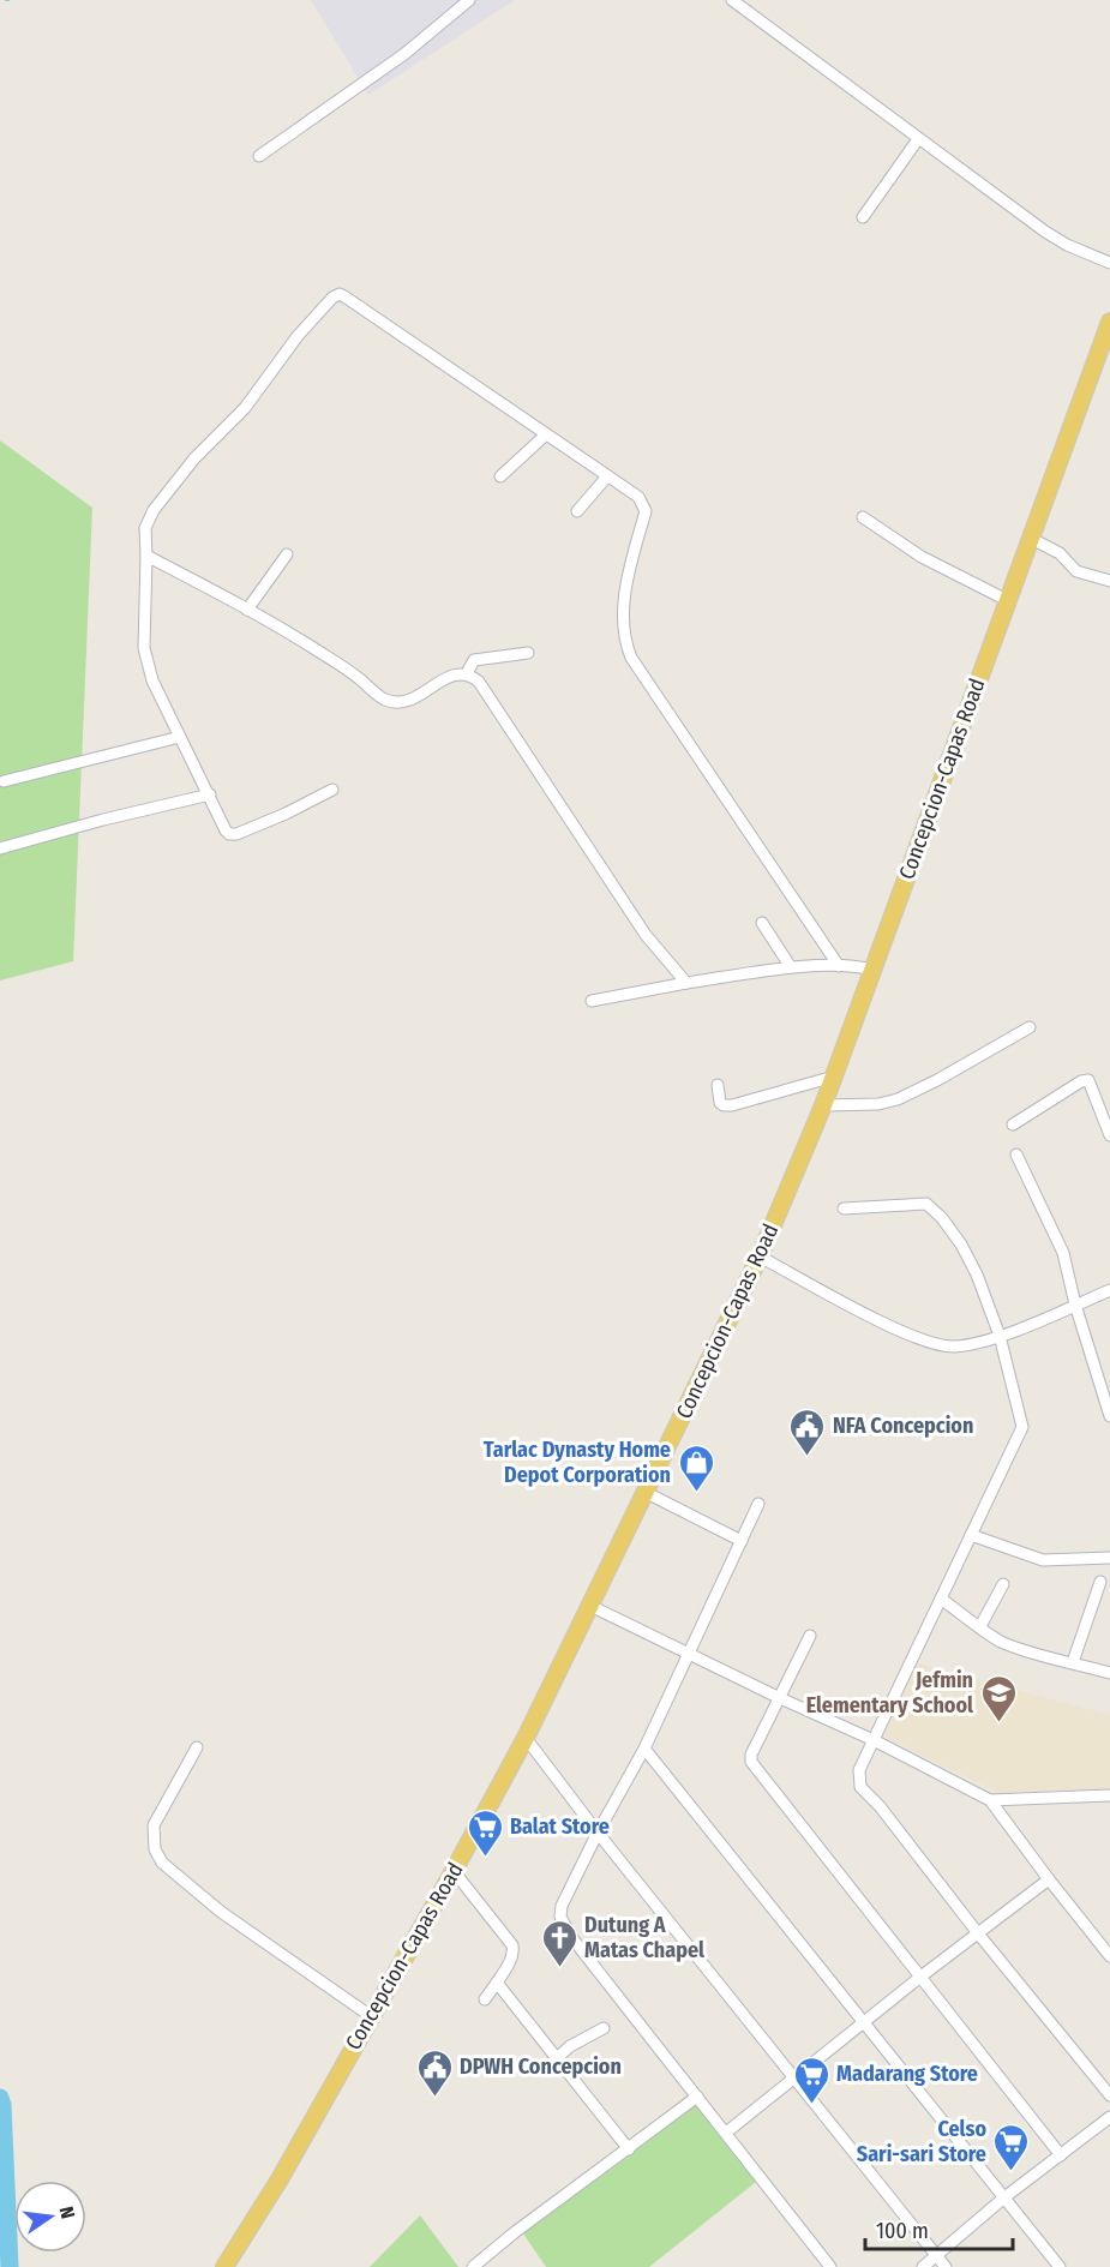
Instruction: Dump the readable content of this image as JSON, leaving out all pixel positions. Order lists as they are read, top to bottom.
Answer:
{
  "streets": {
    "main road": ["Concepcion-Capas Road"]
  },
  "places": {
    "public building": ["NFA Concepcion", "DPWH Concepcion"],
    "shop": ["Tarlac Dynasty Home Depot Corporation"],
    "school or university": ["Jefmin Elementary School"],
    "supermarket": ["Balat Store", "Madarang Store", "Celso Sari-sari Store"],
    "church": ["Dutung A Matas Chapel"]
  },
  "scale_bar": "100 m",
  "north": "right"
}
